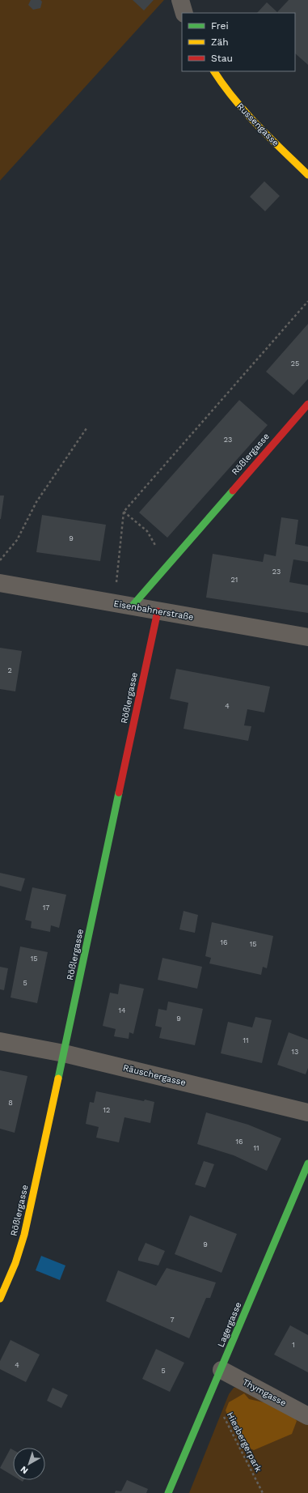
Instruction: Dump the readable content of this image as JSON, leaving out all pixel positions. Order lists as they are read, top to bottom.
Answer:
{
  "streets": {
    "street": [
      "Russengasse",
      "Rößlergasse",
      "Eisenbahnerstraße",
      "Räuschergasse",
      "Lagergasse",
      "Thymgasse"
    ],
    "path": ["Hiesbergerpark"]
  },
  "crossings": [
    ["Rößlergasse", "Eisenbahnerstraße"],
    ["Rößlergasse", "Räuschergasse"],
    ["Lagergasse", "Thymgasse"],
    ["Lagergasse", "Hiesbergerpark"]
  ],
  "house_numbers": [
    "25",
    "23",
    "9",
    "23",
    "21",
    "2",
    "4",
    "17",
    "16",
    "15",
    "15",
    "5",
    "14",
    "9",
    "11",
    "13",
    "8",
    "12",
    "16",
    "11",
    "9",
    "7",
    "1",
    "4",
    "5"
  ],
  "legend": ["Frei", "Zäh", "Stau"],
  "north": "bottom left"
}
